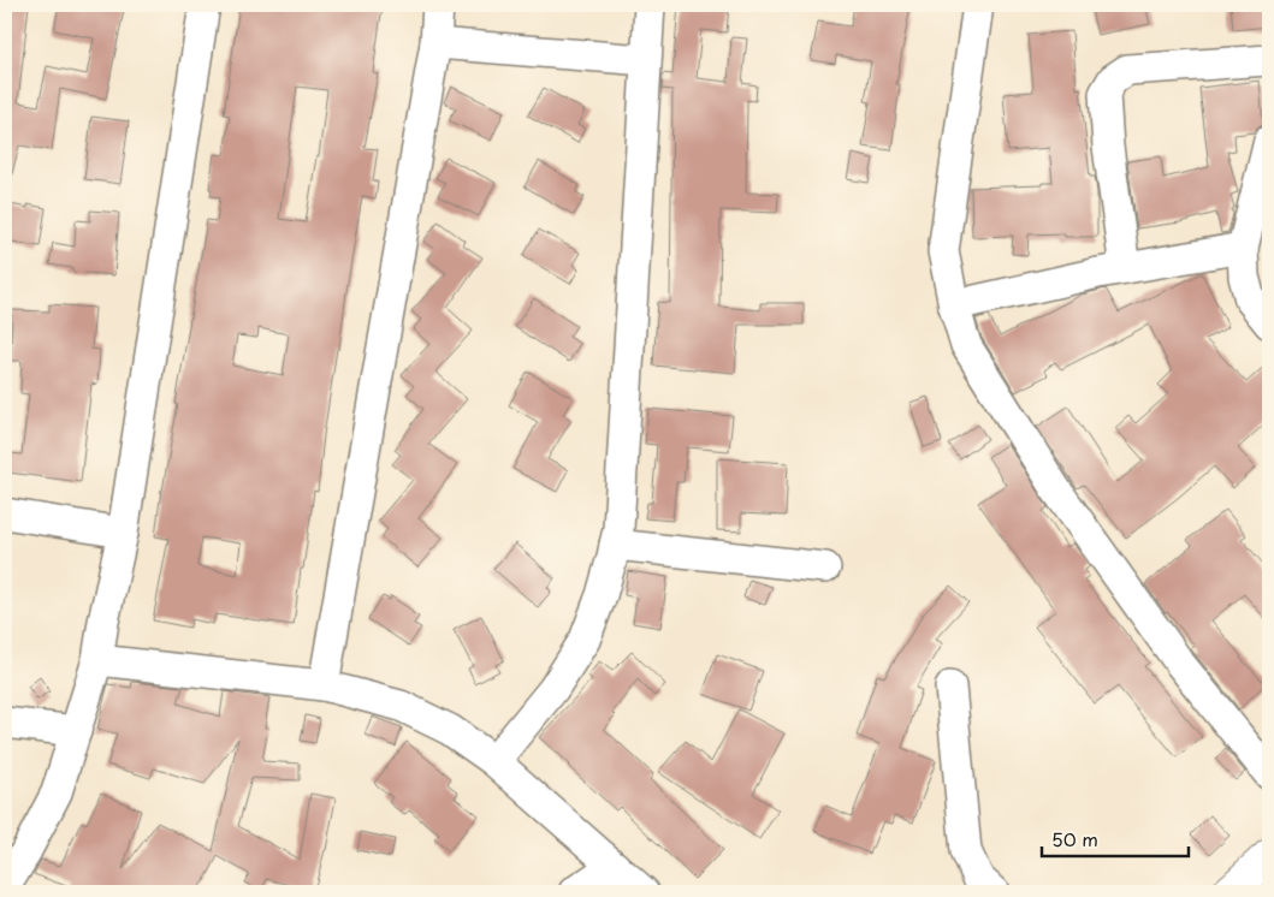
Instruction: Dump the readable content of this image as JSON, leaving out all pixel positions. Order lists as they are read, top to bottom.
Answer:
{
  "scale_bar": "50 m"
}
